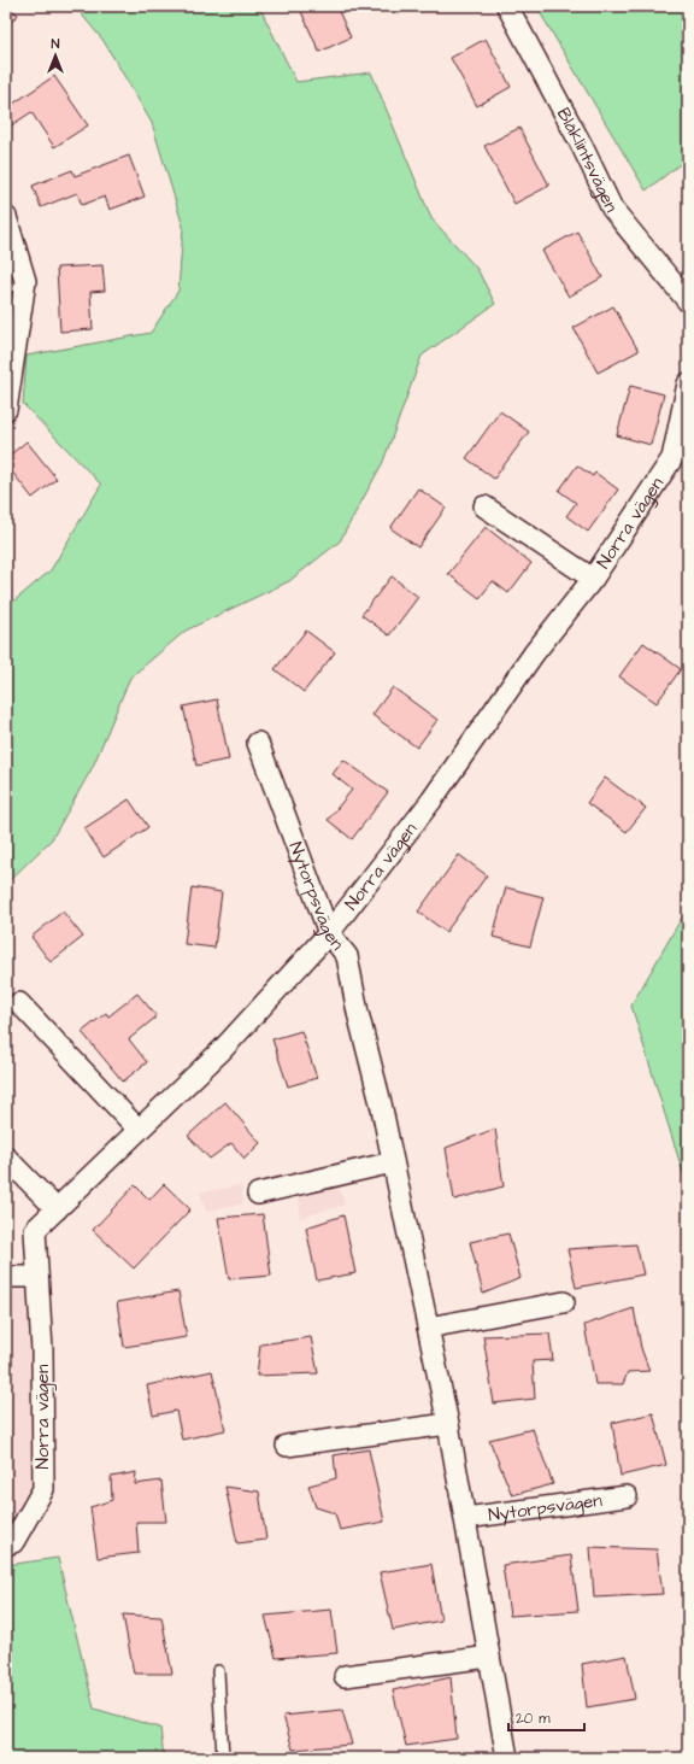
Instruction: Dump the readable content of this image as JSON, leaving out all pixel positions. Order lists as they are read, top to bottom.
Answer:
{
  "streets": {
    "street": ["Blåklintsvägen", "Norra vägen", "Nytorpsvägen"]
  },
  "crossings": [
    ["Norra vägen", "Nytorpsvägen"]
  ],
  "scale_bar": "20 m",
  "north": "top"
}
